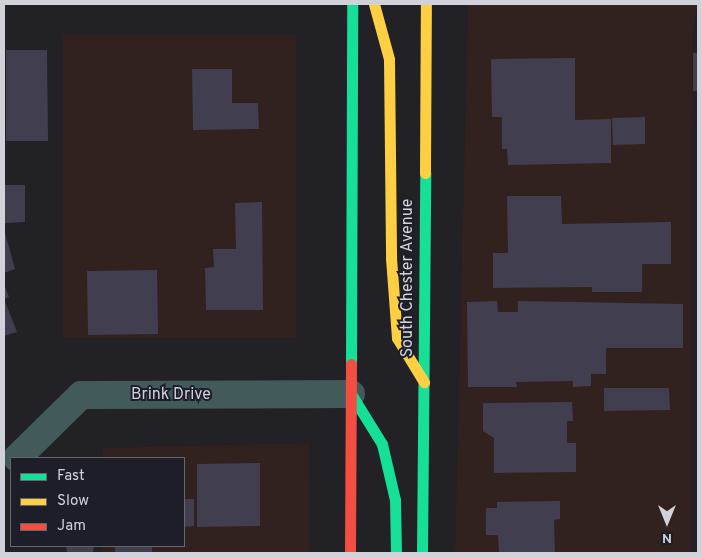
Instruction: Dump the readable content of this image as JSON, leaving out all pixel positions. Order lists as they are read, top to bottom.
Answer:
{
  "streets": {
    "main road": ["South Chester Avenue"],
    "street": ["Brink Drive"]
  },
  "legend": ["Fast", "Slow", "Jam"],
  "north": "bottom"
}
